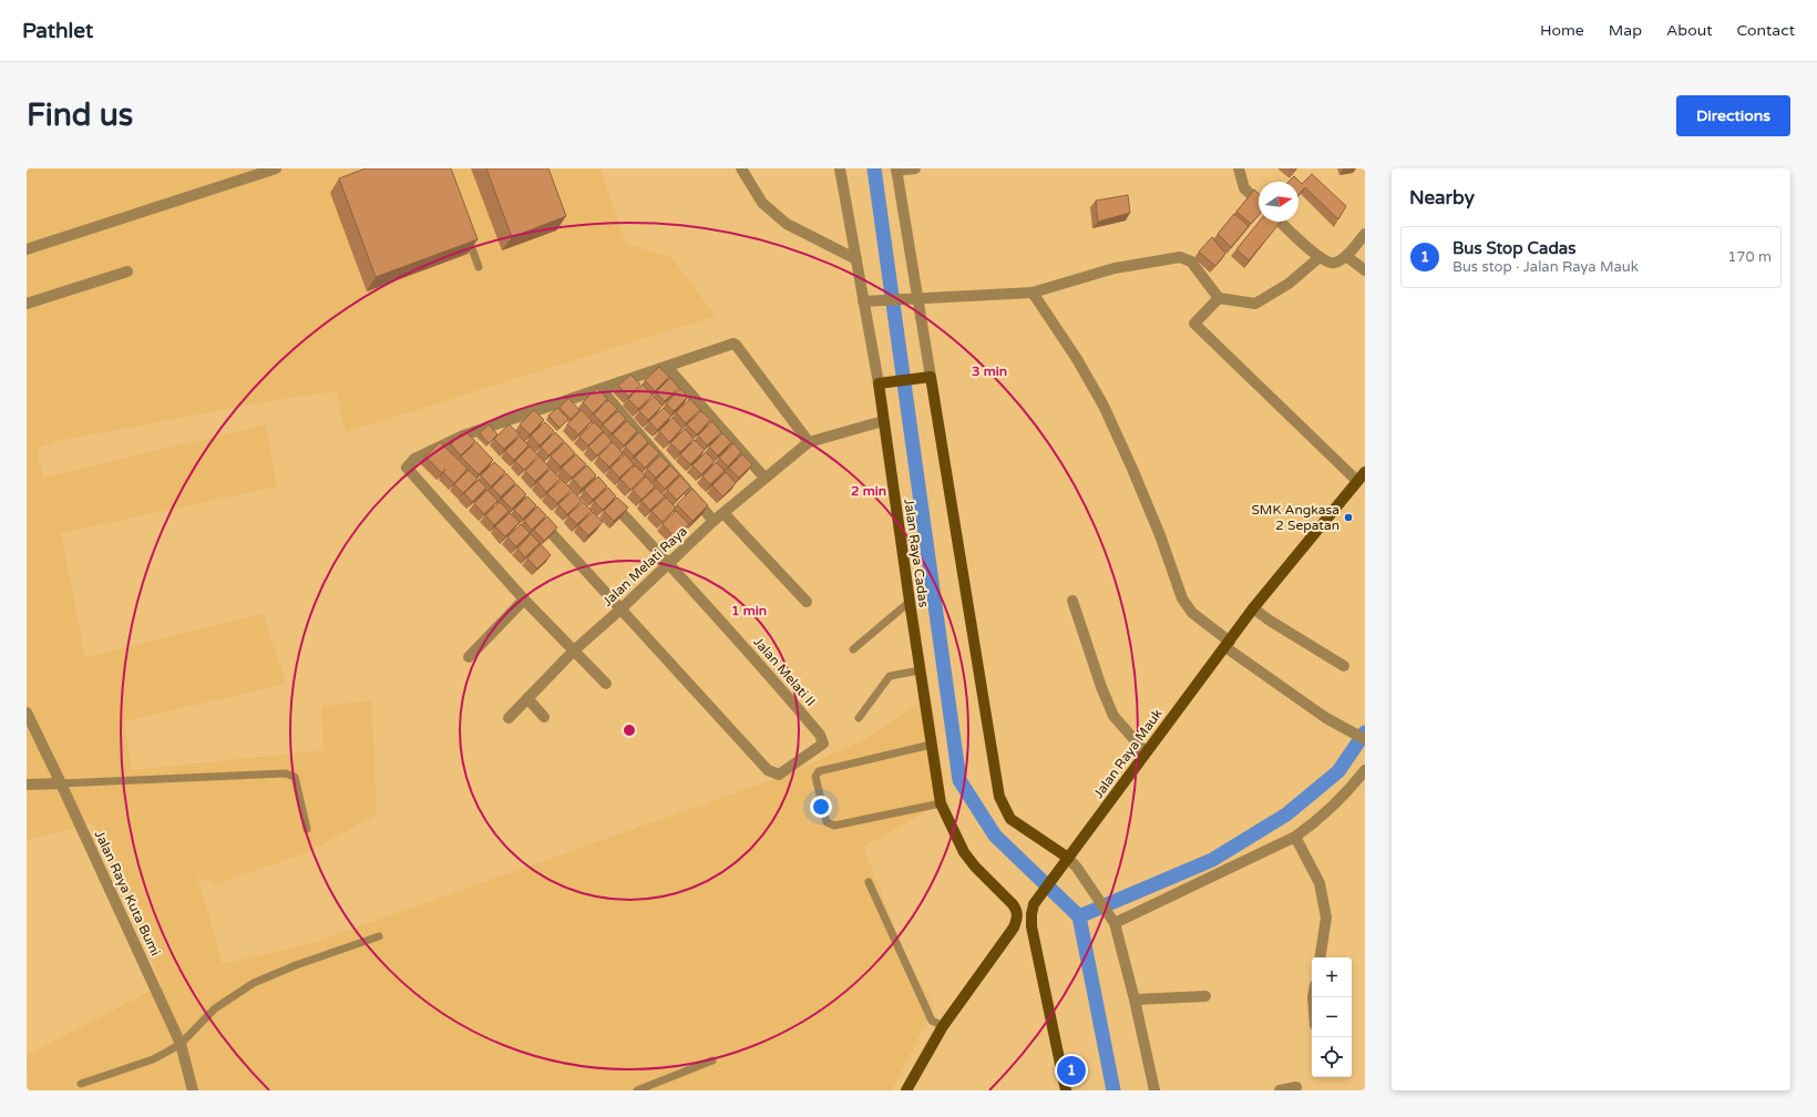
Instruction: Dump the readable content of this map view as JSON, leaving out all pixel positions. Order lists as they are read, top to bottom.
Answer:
{
  "streets": {
    "main road": ["Jalan Raya Cadas", "Jalan Raya Mauk"],
    "street": ["Jalan Melati Raya", "Jalan Melati II", "Jalan Raya Kuta Bumi"]
  },
  "crossings": [
    ["Jalan Melati Raya", "Jalan Melati II"]
  ],
  "places": ["SMK Angkasa 2 Sepatan"],
  "north": "right",
  "page": {
    "header": "Pathlet",
    "nav": [
      "Home",
      "Map",
      "About",
      "Contact"
    ],
    "buttons": "Directions",
    "title": "Find us",
    "heading": "Nearby",
    "list": [
      {
        "mark": "1",
        "name": "Bus Stop Cadas",
        "note": "Bus stop · Jalan Raya Mauk",
        "value": "170 m"
      }
    ],
    "map_buttons": ["+", "−"],
    "pins": "1"
  },
  "rings": ["3 min", "2 min", "1 min"]
}
